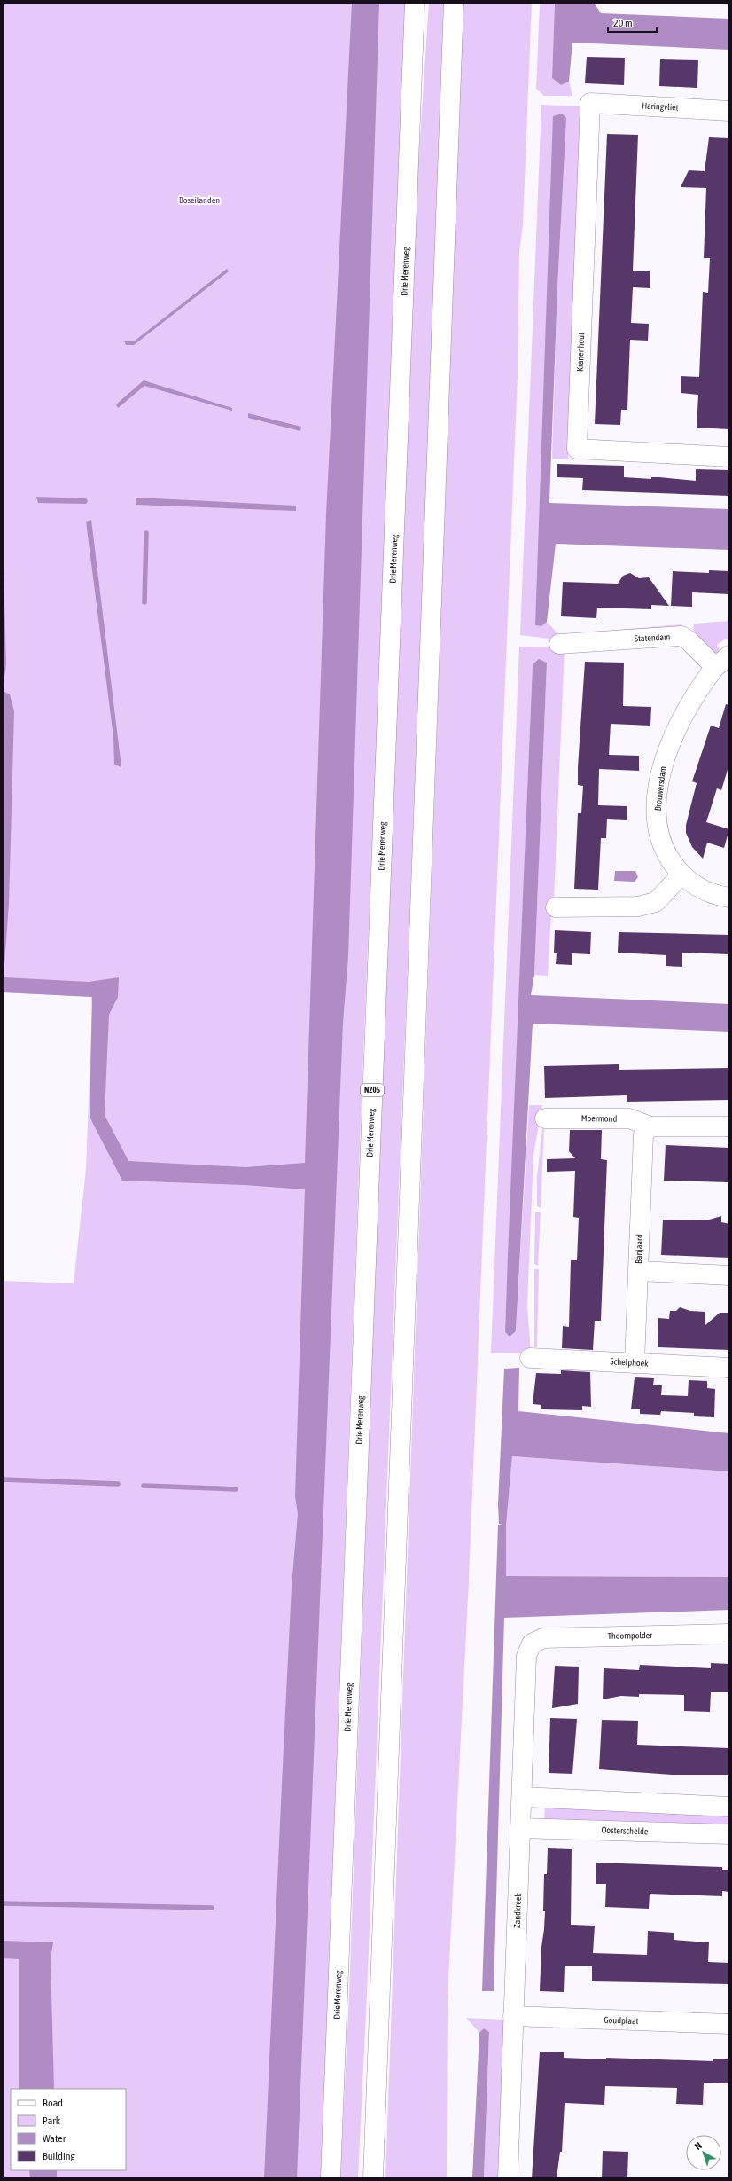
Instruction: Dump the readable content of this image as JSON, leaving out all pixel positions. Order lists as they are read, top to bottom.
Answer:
{
  "streets": {
    "main road": [
      "Haringvliet",
      "Drie Merenweg",
      "Kranenhout",
      "Statendam",
      "Brouwersdam",
      "N205",
      "Moermond",
      "Banjaard",
      "Schelphoek",
      "Thoornpolder",
      "Oosterschelde",
      "Zandkreek",
      "Goudplaat"
    ]
  },
  "crossings": [
    ["Haringvliet", "Kranenhout"],
    ["Statendam", "Brouwersdam"],
    ["Moermond", "Banjaard"],
    ["Banjaard", "Schelphoek"],
    ["Thoornpolder", "Zandkreek"],
    ["Oosterschelde", "Zandkreek"],
    ["Zandkreek", "Goudplaat"]
  ],
  "parks": ["Boseilanden"],
  "legend": [
    "Road",
    "Park",
    "Water",
    "Building"
  ],
  "scale_bar": "20 m",
  "north": "top left"
}
